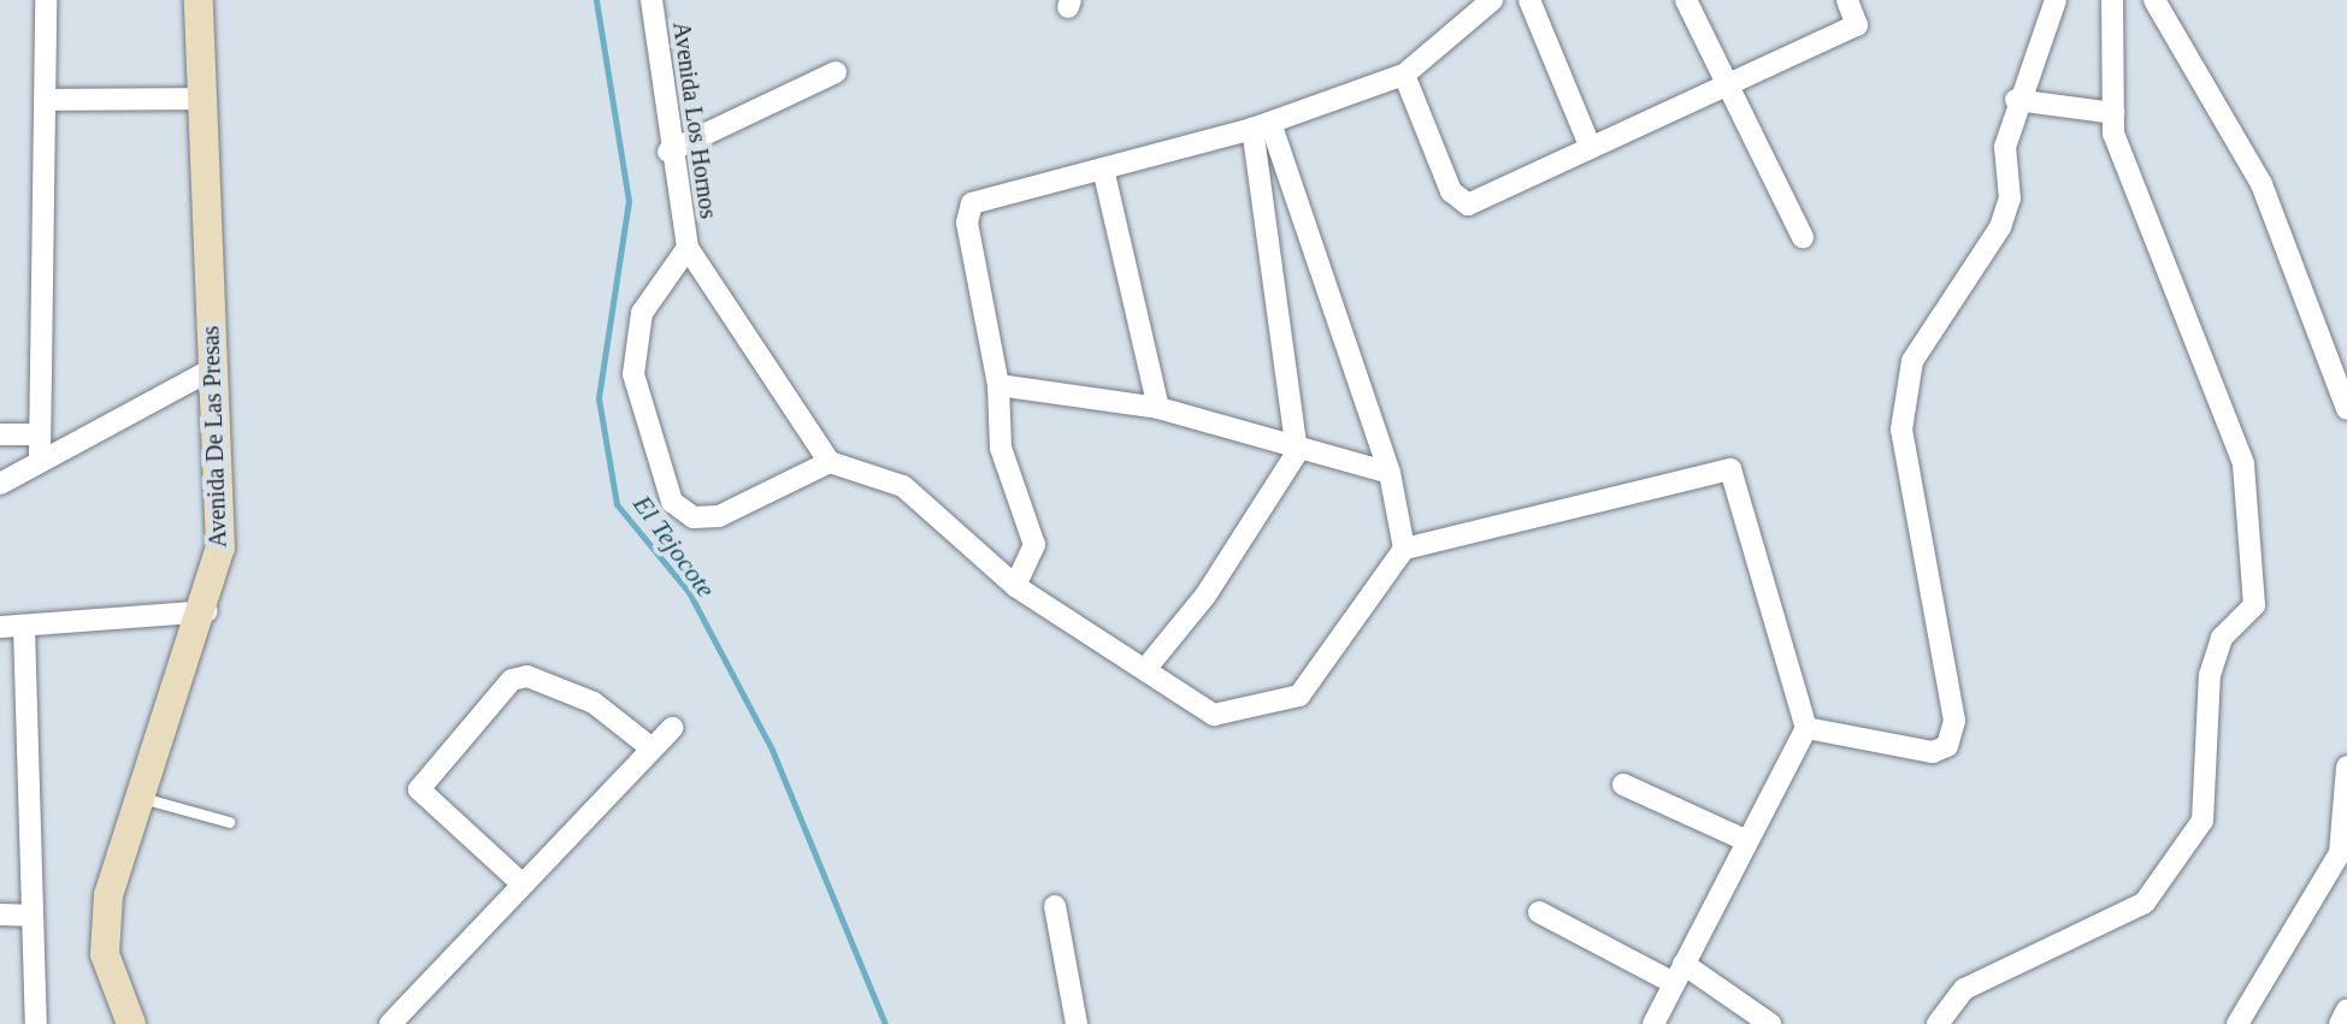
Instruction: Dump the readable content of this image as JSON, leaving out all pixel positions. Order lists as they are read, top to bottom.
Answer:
{
  "streets": {
    "main road": ["Avenida De Las Presas"],
    "street": ["Avenida Los Hornos"]
  },
  "water": ["El Tejocote"]
}
